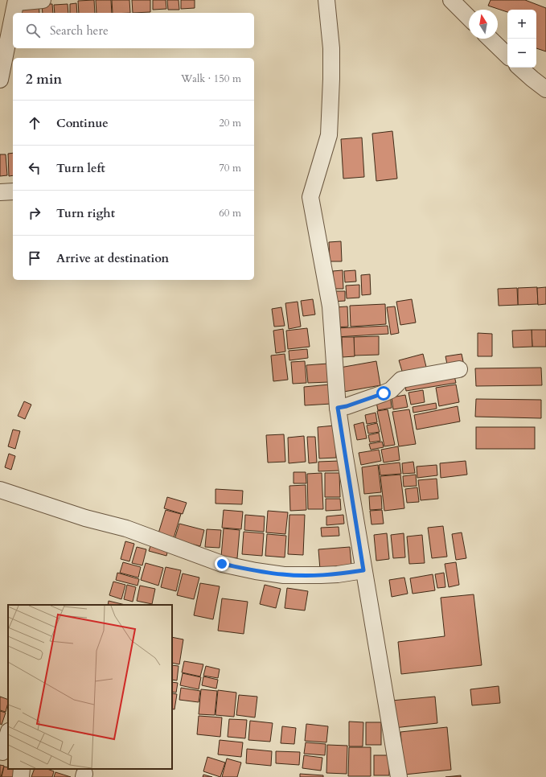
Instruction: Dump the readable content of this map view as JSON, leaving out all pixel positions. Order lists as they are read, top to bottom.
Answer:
{
  "north": "top",
  "page": {
    "map_buttons": ["+", "−"],
    "search": "Search here",
    "heading": ["2 min", "Walk · 150 m"],
    "list": [
      ["Continue", "20 m"],
      ["Turn left", "70 m"],
      ["Turn right", "60 m"],
      "Arrive at destination"
    ]
  }
}
